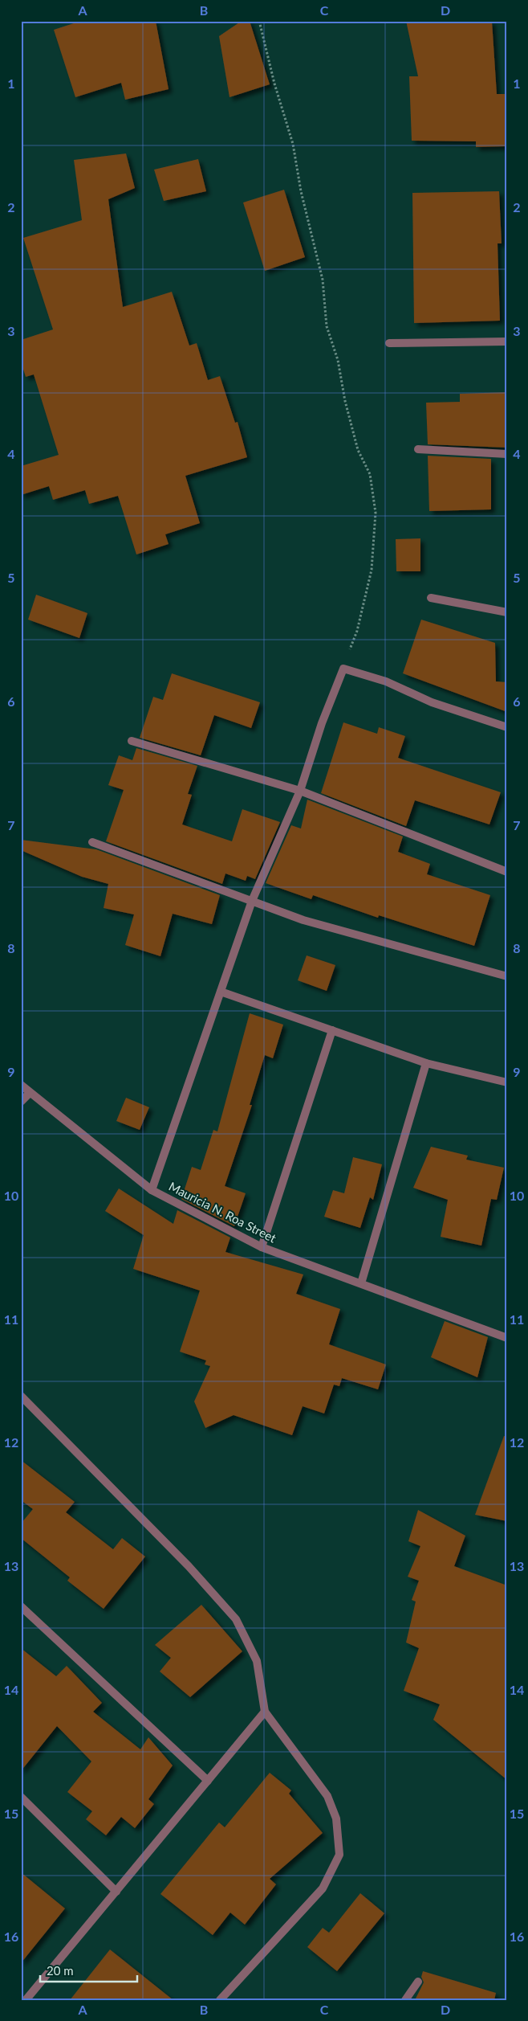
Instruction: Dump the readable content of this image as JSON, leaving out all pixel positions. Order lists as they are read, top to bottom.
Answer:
{
  "streets": {
    "street": ["Mauricia N. Roa Street"]
  },
  "scale_bar": "20 m",
  "grid": {
    "columns": [
      "A",
      "B",
      "C",
      "D"
    ],
    "rows": [
      "1",
      "2",
      "3",
      "4",
      "5",
      "6",
      "7",
      "8",
      "9",
      "10",
      "11",
      "12",
      "13",
      "14",
      "15",
      "16"
    ]
  }
}
